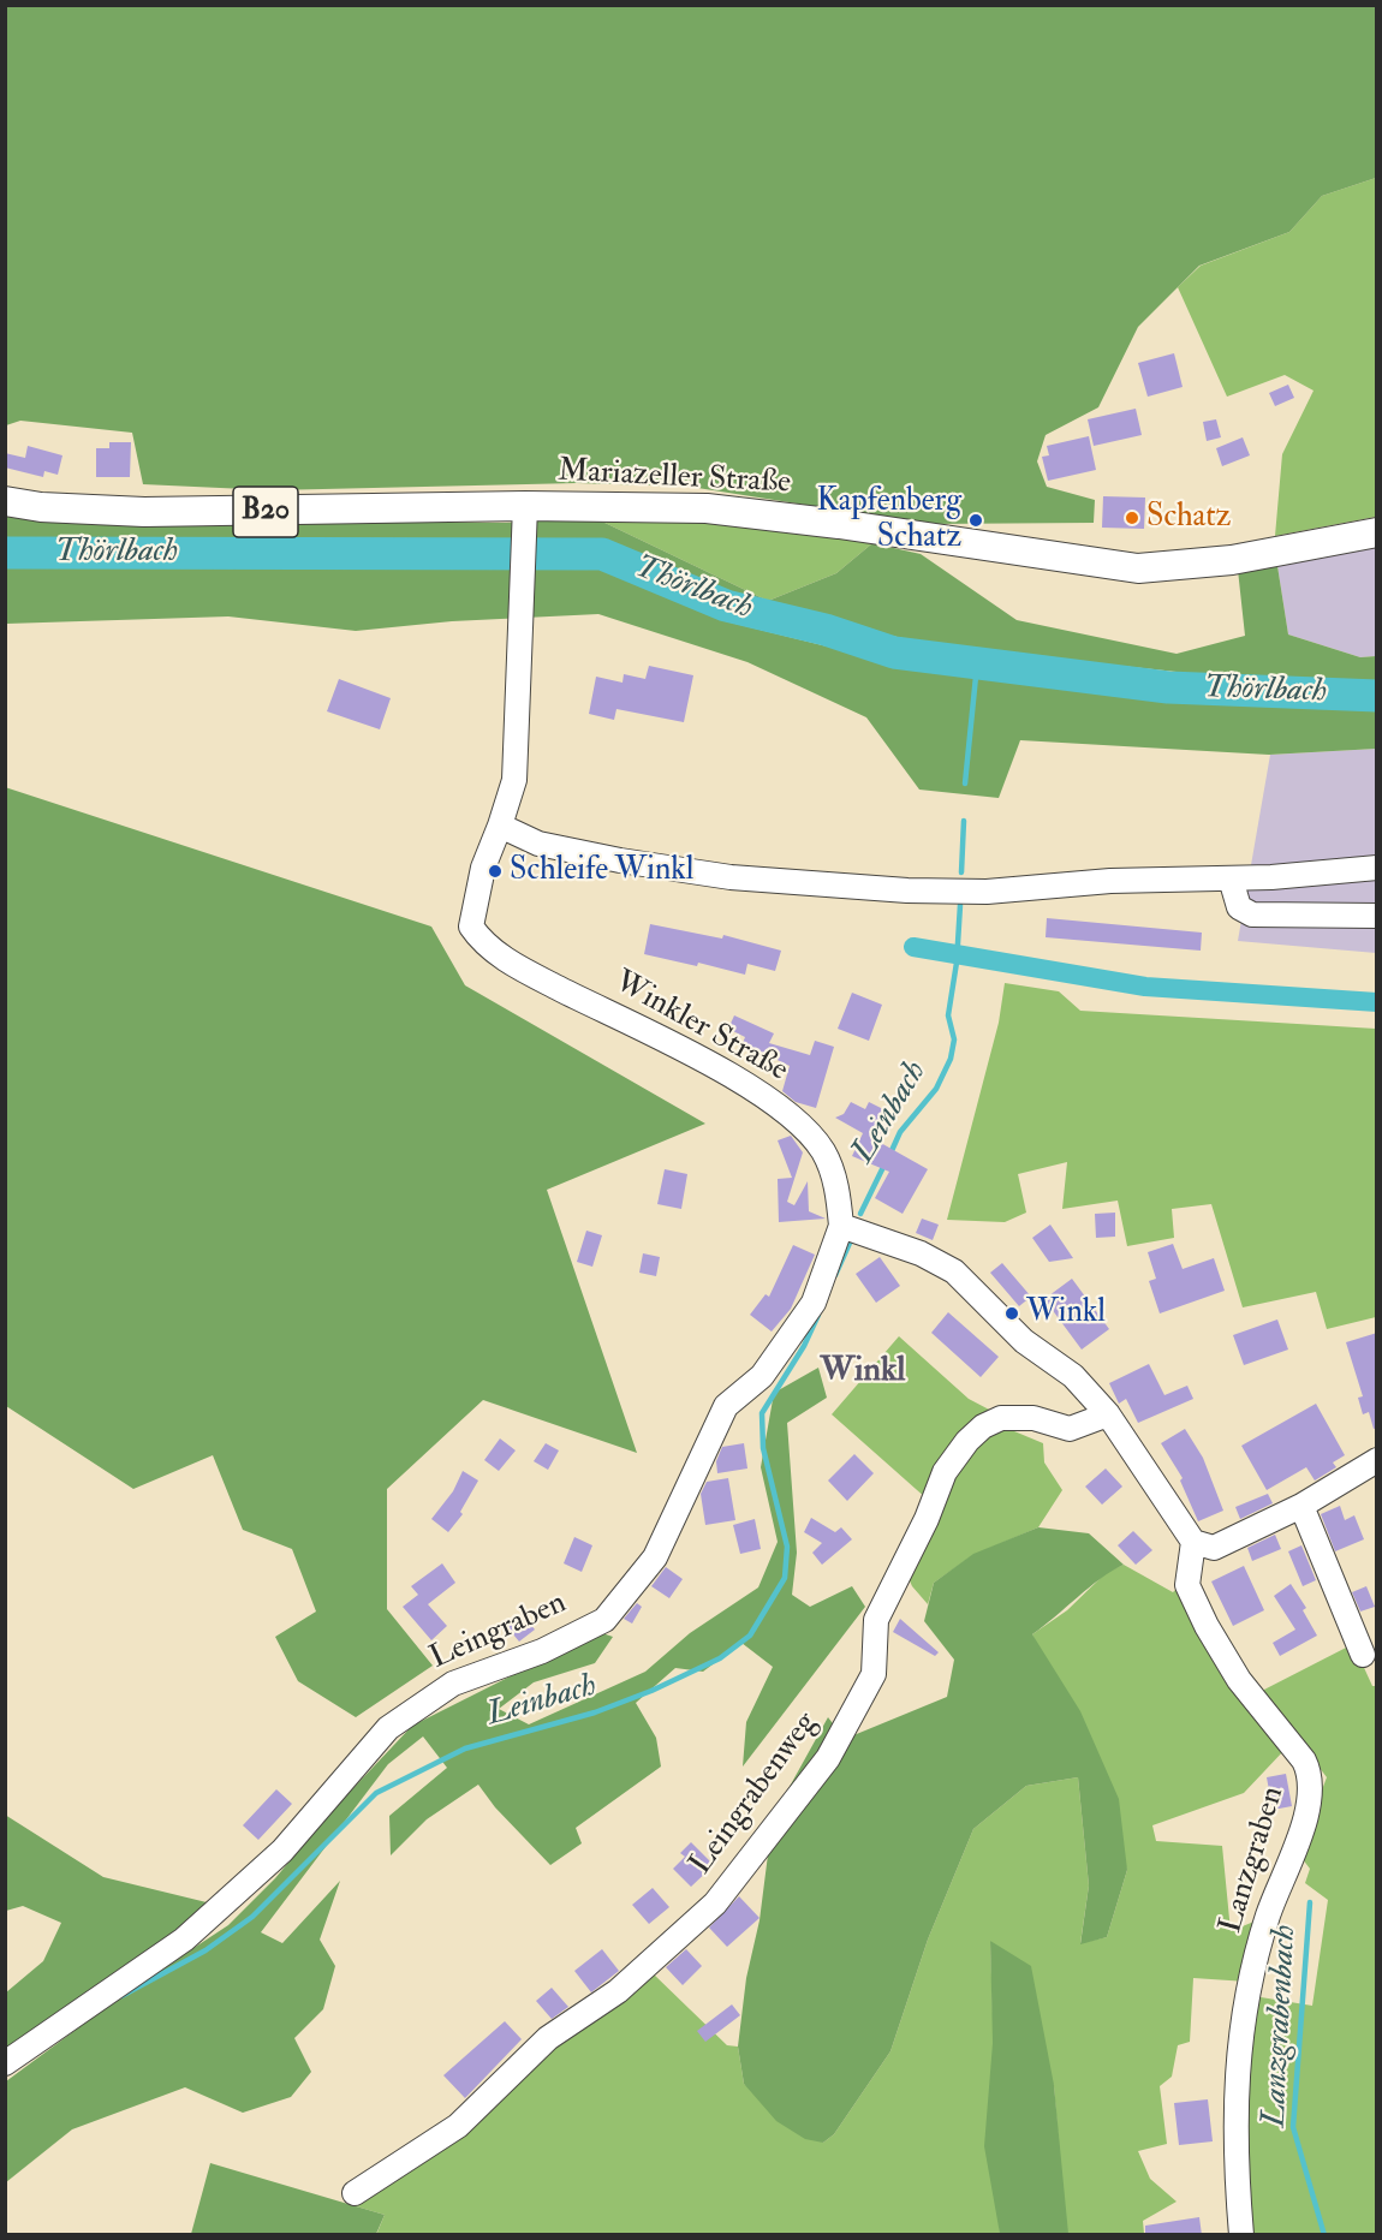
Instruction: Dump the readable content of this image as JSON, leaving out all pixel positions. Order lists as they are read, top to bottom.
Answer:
{
  "streets": {
    "main road": ["Mariazeller Straße", "B20"],
    "street": [
      "Winkler Straße",
      "Leingraben",
      "Leingrabenweg",
      "Lanzgraben"
    ]
  },
  "crossings": [
    ["Mariazeller Straße", "Winkler Straße"],
    ["Winkler Straße", "Leingraben"]
  ],
  "districts": ["Winkl"],
  "water": ["Thörlbach", "Leinbach", "Lanzgrabenbach"],
  "places": [
    "Schatz",
    "Kapfenberg Schatz",
    "Schleife Winkl",
    "Winkl"
  ]
}
